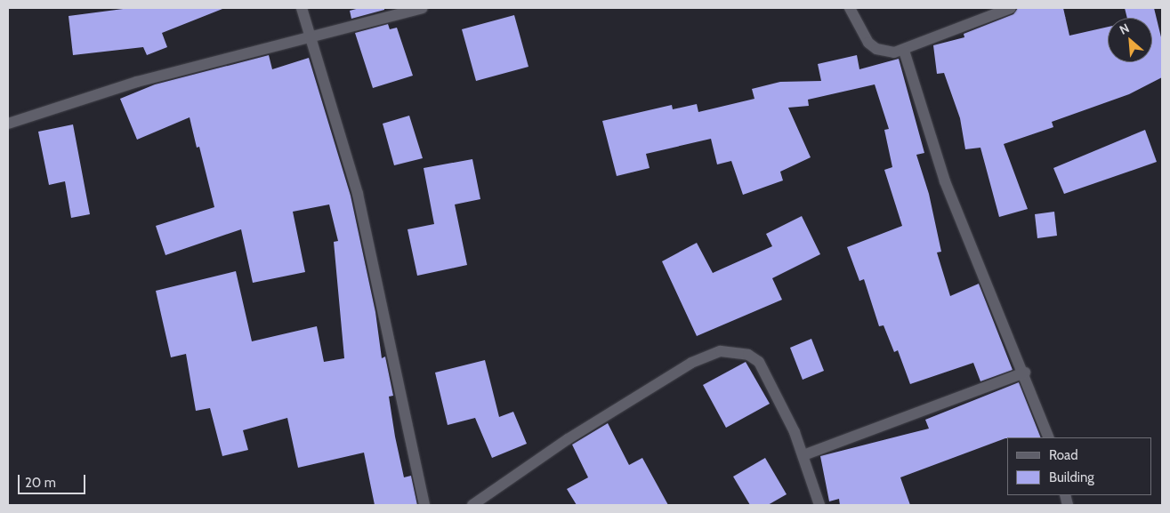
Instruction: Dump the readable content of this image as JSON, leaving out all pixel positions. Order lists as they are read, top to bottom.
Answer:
{
  "legend": ["Road", "Building"],
  "scale_bar": "20 m",
  "north": "top left"
}
